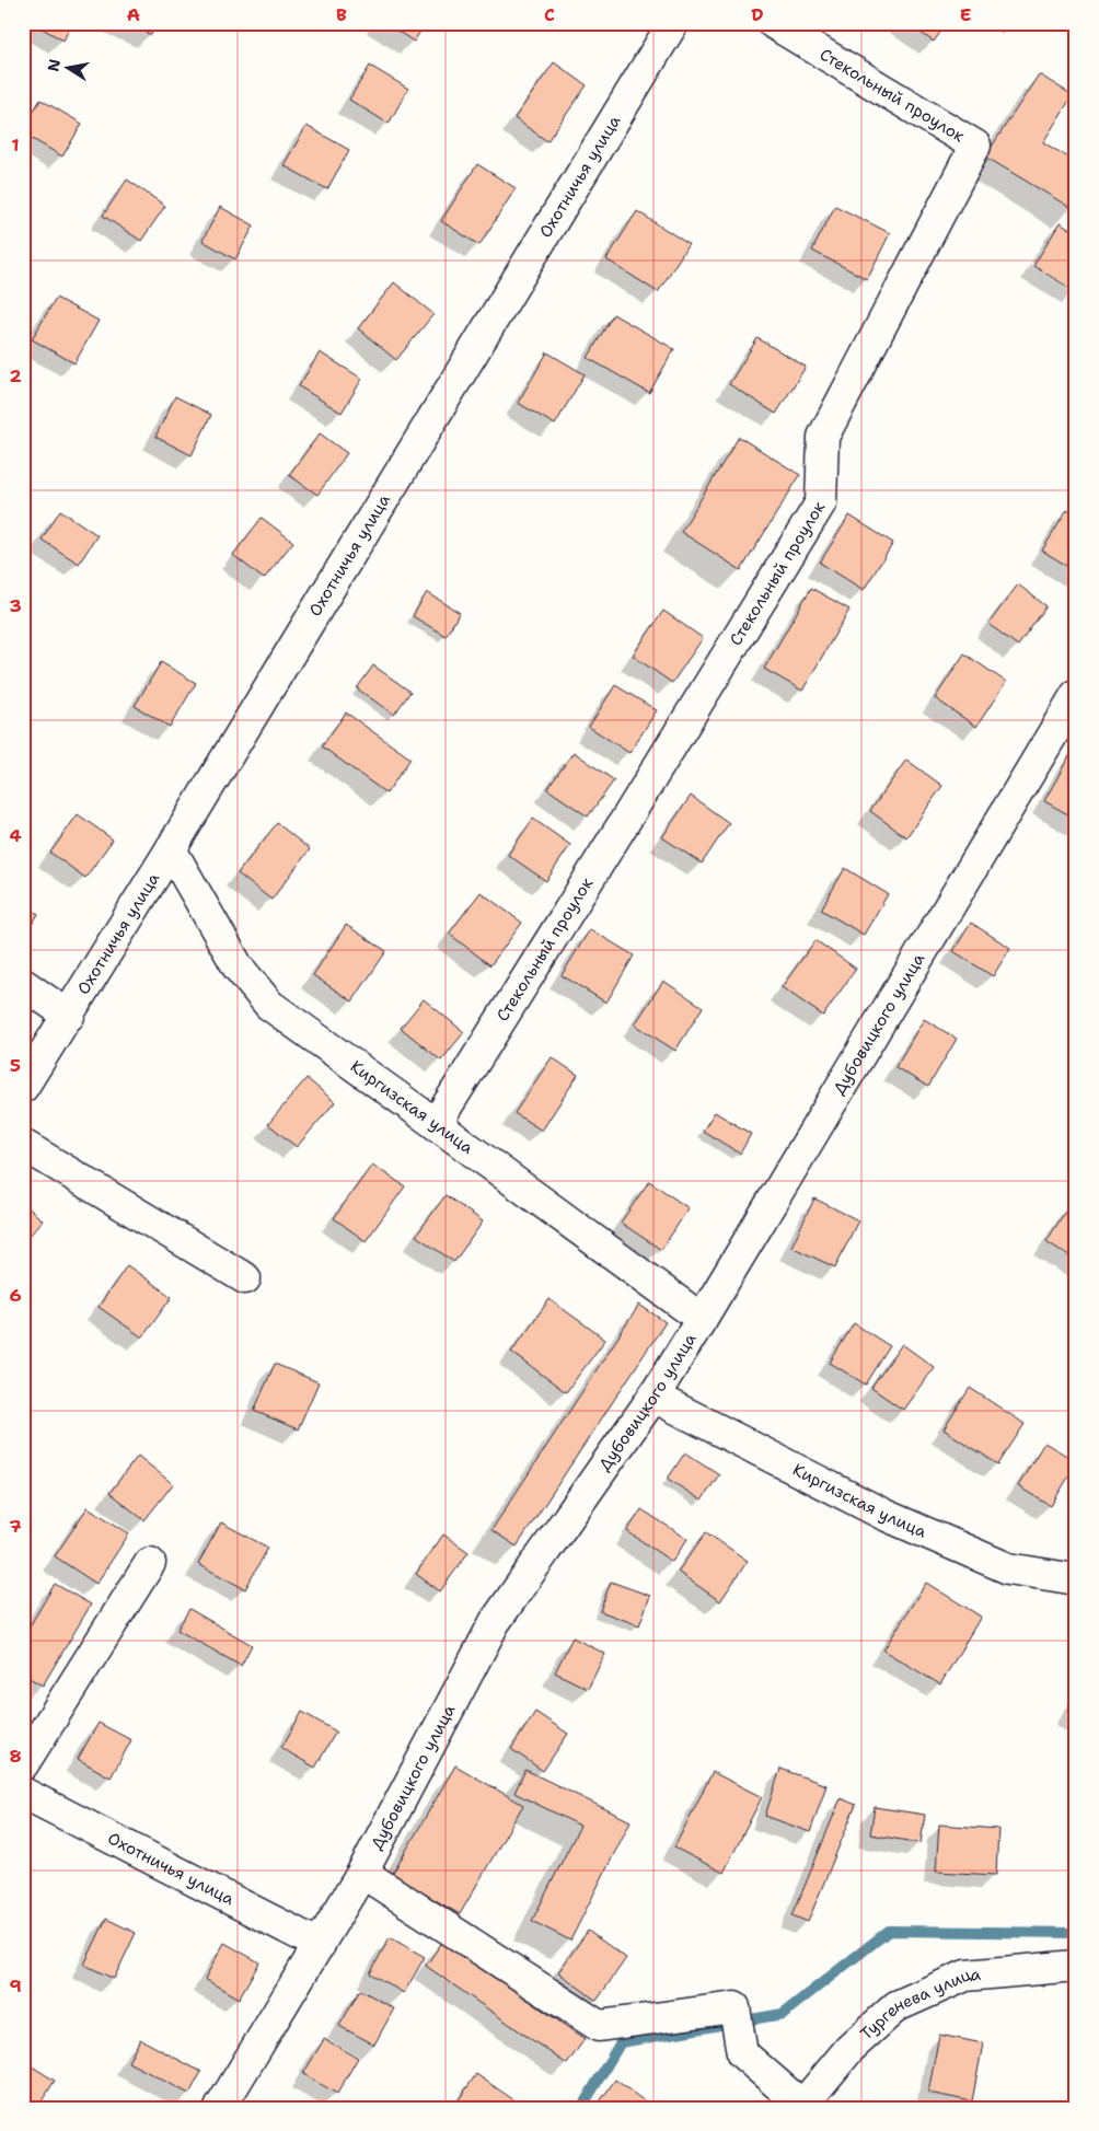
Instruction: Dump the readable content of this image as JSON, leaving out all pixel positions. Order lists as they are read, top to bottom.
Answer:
{
  "streets": {
    "street": [
      "Стекольный проулок",
      "Охотничья улица",
      "Дубовицкого улица",
      "Киргизская улица",
      "Тургенева улица"
    ]
  },
  "crossings": [
    ["Стекольный проулок", "Киргизская улица"],
    ["Охотничья улица", "Дубовицкого улица"],
    ["Охотничья улица", "Киргизская улица"],
    ["Дубовицкого улица", "Киргизская улица"]
  ],
  "north": "left",
  "grid": {
    "columns": [
      "A",
      "B",
      "C",
      "D",
      "E"
    ],
    "rows": [
      "1",
      "2",
      "3",
      "4",
      "5",
      "6",
      "7",
      "8",
      "9"
    ]
  }
}
